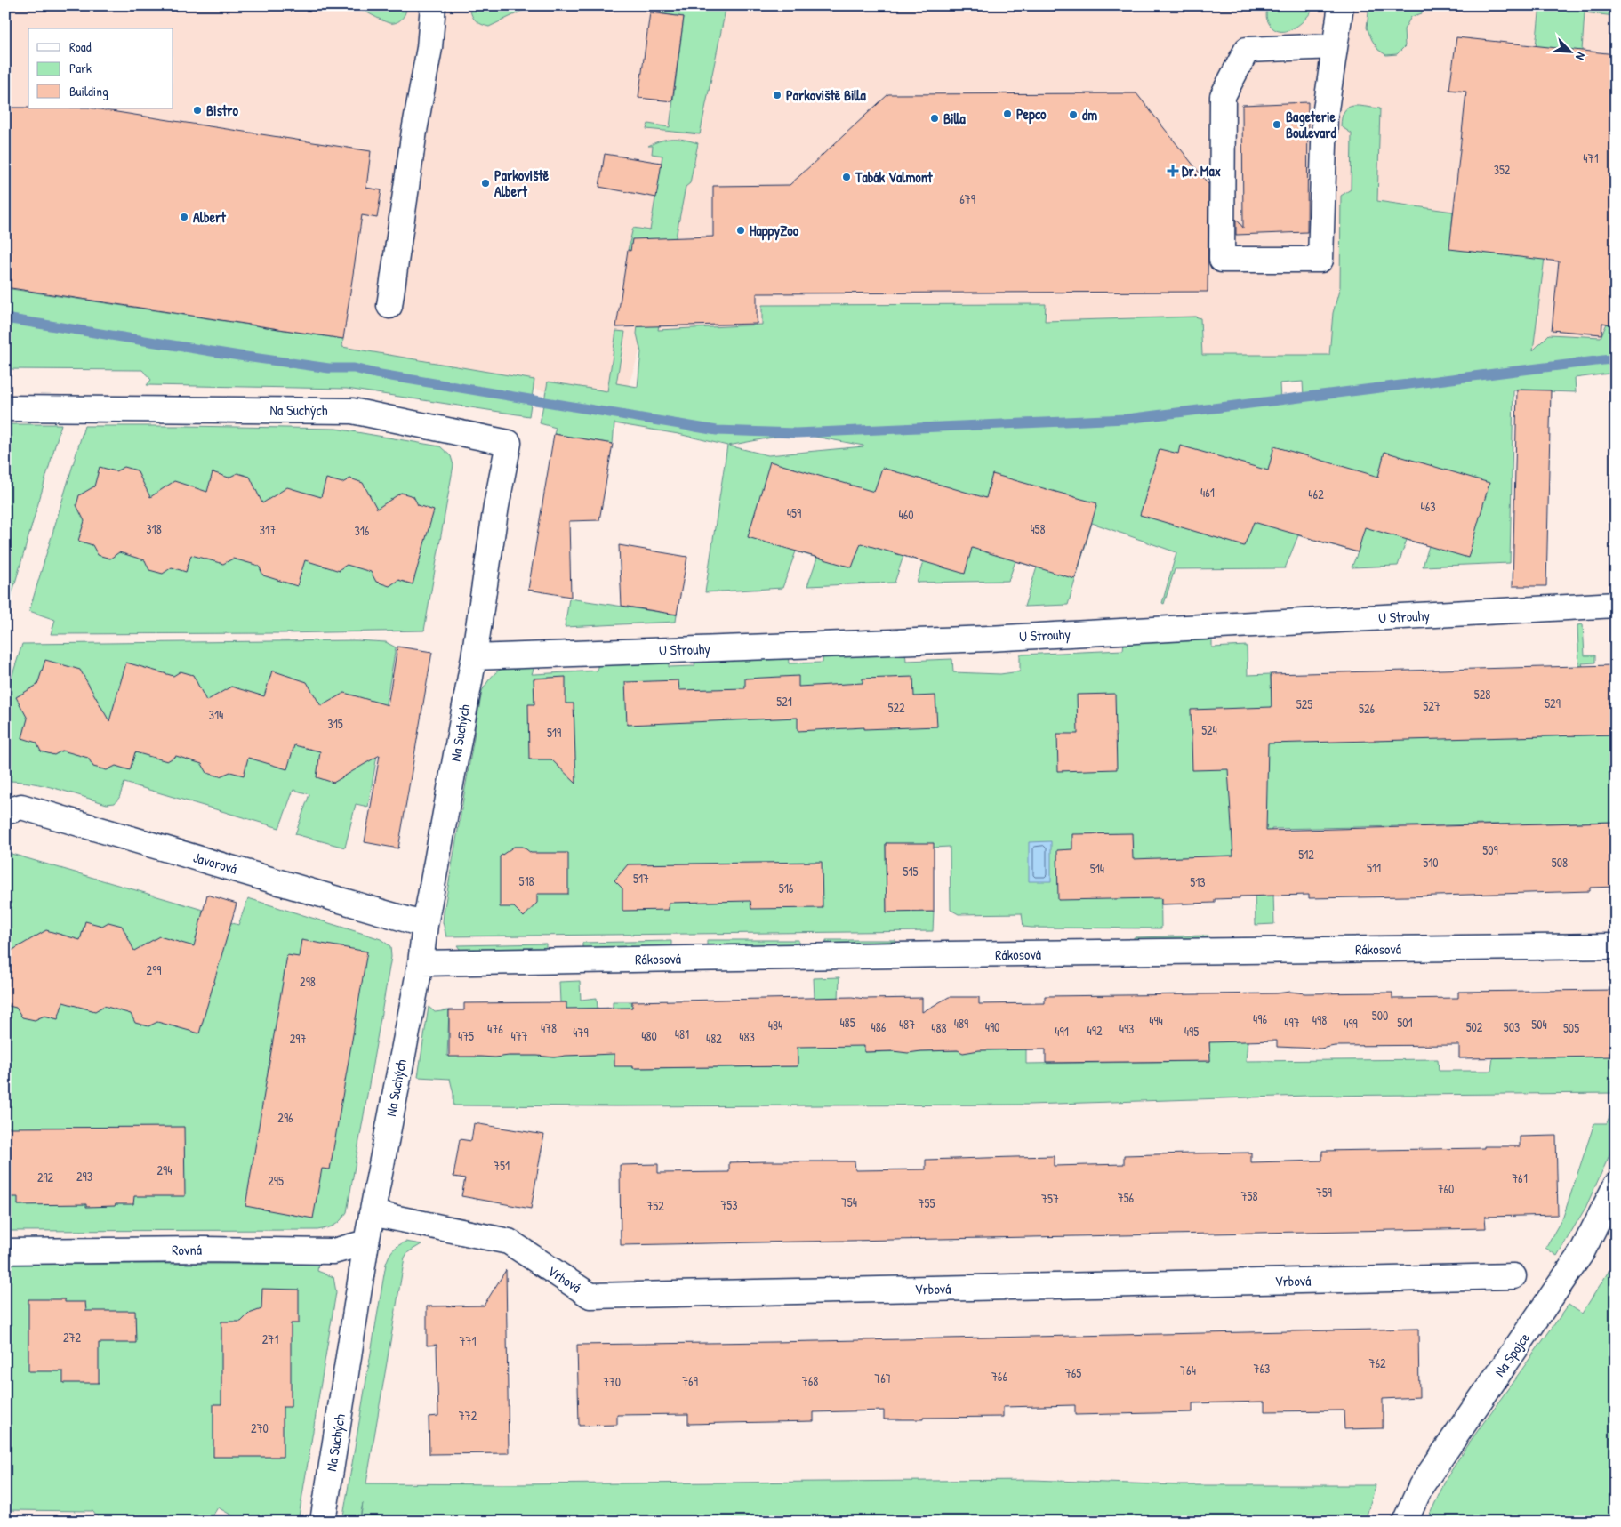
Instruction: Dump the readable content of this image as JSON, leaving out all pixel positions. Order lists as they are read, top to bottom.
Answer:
{
  "streets": {
    "street": [
      "Na Suchých",
      "U Strouhy",
      "Javorová",
      "Rákosová",
      "Rovná",
      "Vrbová",
      "Na Spojce"
    ]
  },
  "crossings": [
    ["Na Suchých", "U Strouhy"],
    ["Na Suchých", "Javorová"],
    ["Na Suchých", "Rákosová"],
    ["Na Suchých", "Rovná"],
    ["Na Suchých", "Vrbová"]
  ],
  "places": {
    "other": [
      "Parkoviště Billa",
      "Bistro",
      "Pepco",
      "dm",
      "Billa",
      "Bageterie Boulevard",
      "Tabák Valmont",
      "Parkoviště Albert",
      "Albert",
      "HappyZoo"
    ],
    "health": ["Dr. Max"]
  },
  "house_numbers": [
    "471",
    "352",
    "679",
    "461",
    "462",
    "463",
    "459",
    "460",
    "318",
    "458",
    "317",
    "316",
    "528",
    "521",
    "529",
    "525",
    "527",
    "522",
    "526",
    "314",
    "315",
    "524",
    "519",
    "509",
    "512",
    "510",
    "508",
    "511",
    "514",
    "515",
    "517",
    "518",
    "513",
    "516",
    "299",
    "298",
    "500",
    "496",
    "498",
    "494",
    "485",
    "497",
    "501",
    "489",
    "499",
    "487",
    "504",
    "484",
    "486",
    "490",
    "502",
    "503",
    "478",
    "488",
    "505",
    "476",
    "493",
    "492",
    "491",
    "495",
    "479",
    "481",
    "475",
    "477",
    "480",
    "483",
    "297",
    "482",
    "296",
    "751",
    "294",
    "293",
    "292",
    "761",
    "295",
    "760",
    "759",
    "758",
    "756",
    "757",
    "754",
    "755",
    "753",
    "752",
    "272",
    "271",
    "771",
    "762",
    "763",
    "764",
    "765",
    "766",
    "767",
    "769",
    "768",
    "770",
    "772",
    "270"
  ],
  "legend": ["Road", "Park", "Building"],
  "north": "bottom right"
}
